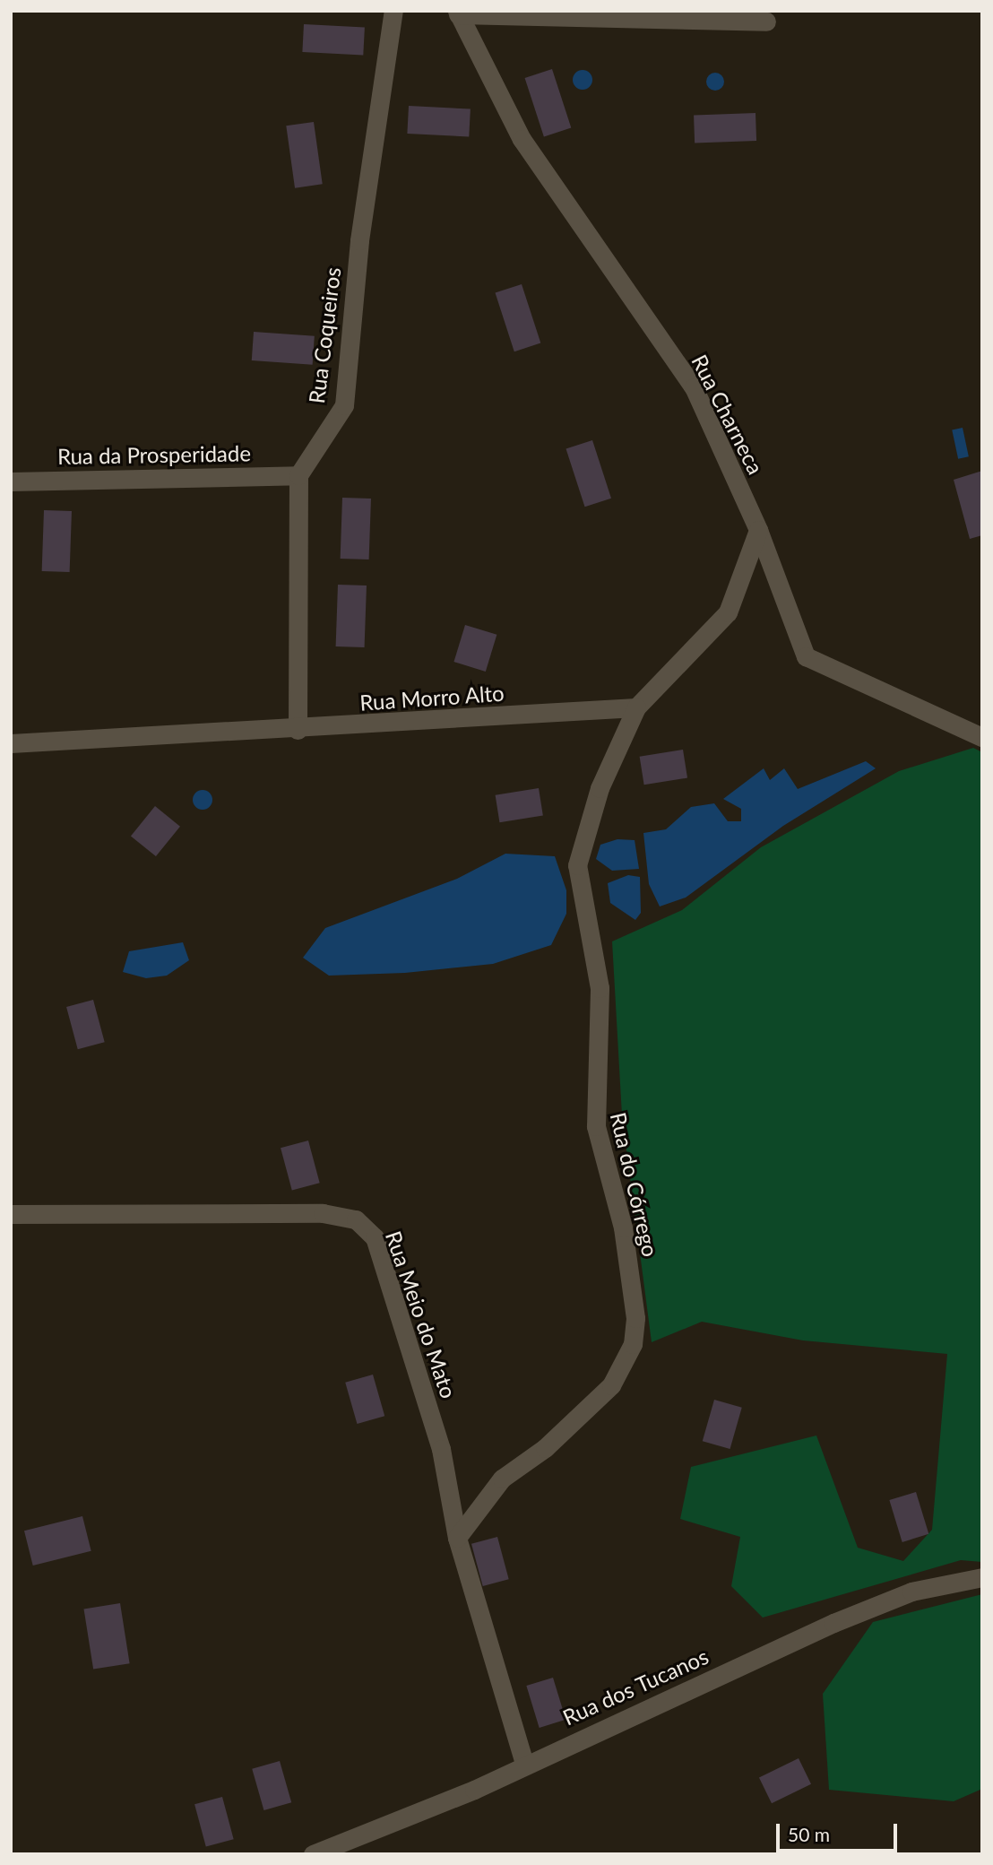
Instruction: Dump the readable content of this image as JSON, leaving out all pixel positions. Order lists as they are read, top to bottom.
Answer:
{
  "streets": {
    "street": [
      "Rua Coqueiros",
      "Rua Charneca",
      "Rua da Prosperidade",
      "Rua Morro Alto",
      "Rua do Córrego",
      "Rua Meio do Mato",
      "Rua dos Tucanos"
    ]
  },
  "crossings": [
    ["Rua Coqueiros", "Rua da Prosperidade"],
    ["Rua Morro Alto", "Rua do Córrego"],
    ["Rua do Córrego", "Rua Meio do Mato"],
    ["Rua Meio do Mato", "Rua dos Tucanos"]
  ],
  "scale_bar": "50 m"
}
